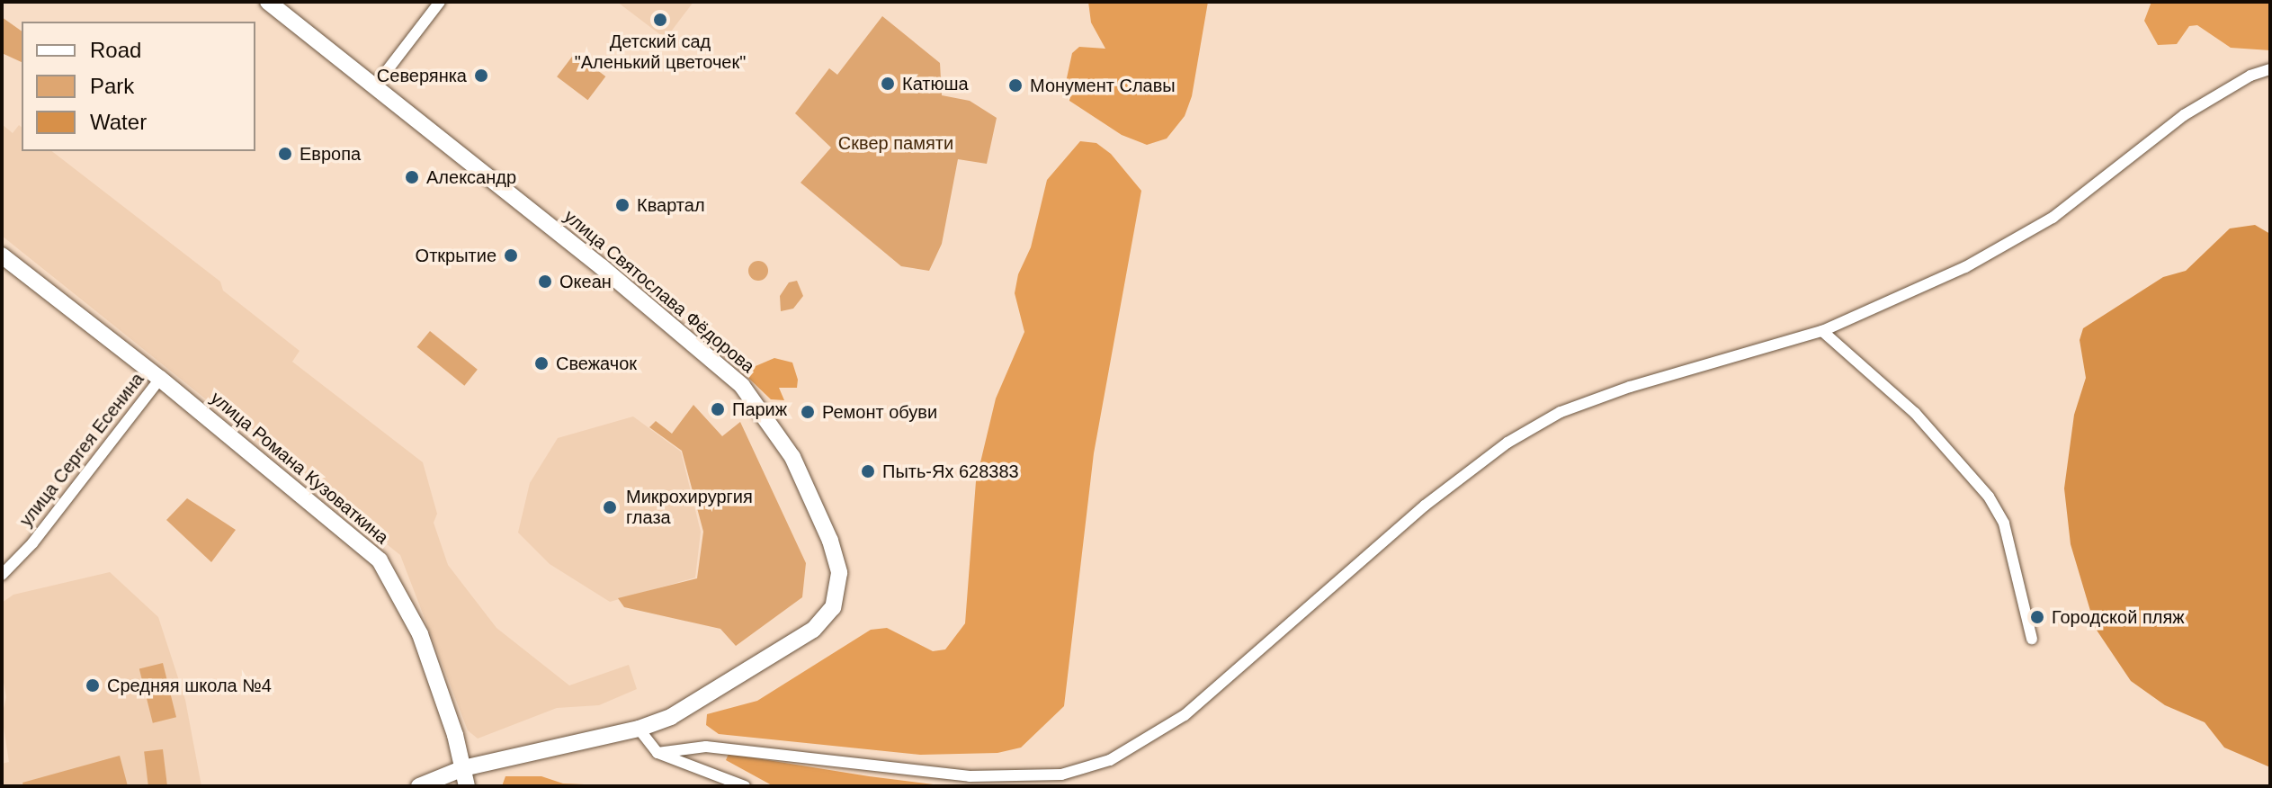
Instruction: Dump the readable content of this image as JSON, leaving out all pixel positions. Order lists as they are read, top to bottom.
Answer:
{
  "streets": {
    "street": ["улица Святослава Фёдорова", "улица Сергея Есенина", "улица Романа Кузоваткина"]
  },
  "crossings": [
    ["улица Святослава Фёдорова", "улица Романа Кузоваткина"],
    ["улица Сергея Есенина", "улица Романа Кузоваткина"]
  ],
  "parks": ["Сквер памяти"],
  "places": [
    "Детский сад \"Аленький цветочек\"",
    "Северянка",
    "Катюша",
    "Монумент Славы",
    "Европа",
    "Александр",
    "Квартал",
    "Открытие",
    "Океан",
    "Свежачок",
    "Париж",
    "Ремонт обуви",
    "Пыть-Ях 628383",
    "Микрохирургия глаза",
    "Городской пляж",
    "Средняя школа №4"
  ],
  "legend": ["Road", "Park", "Water"]
}
